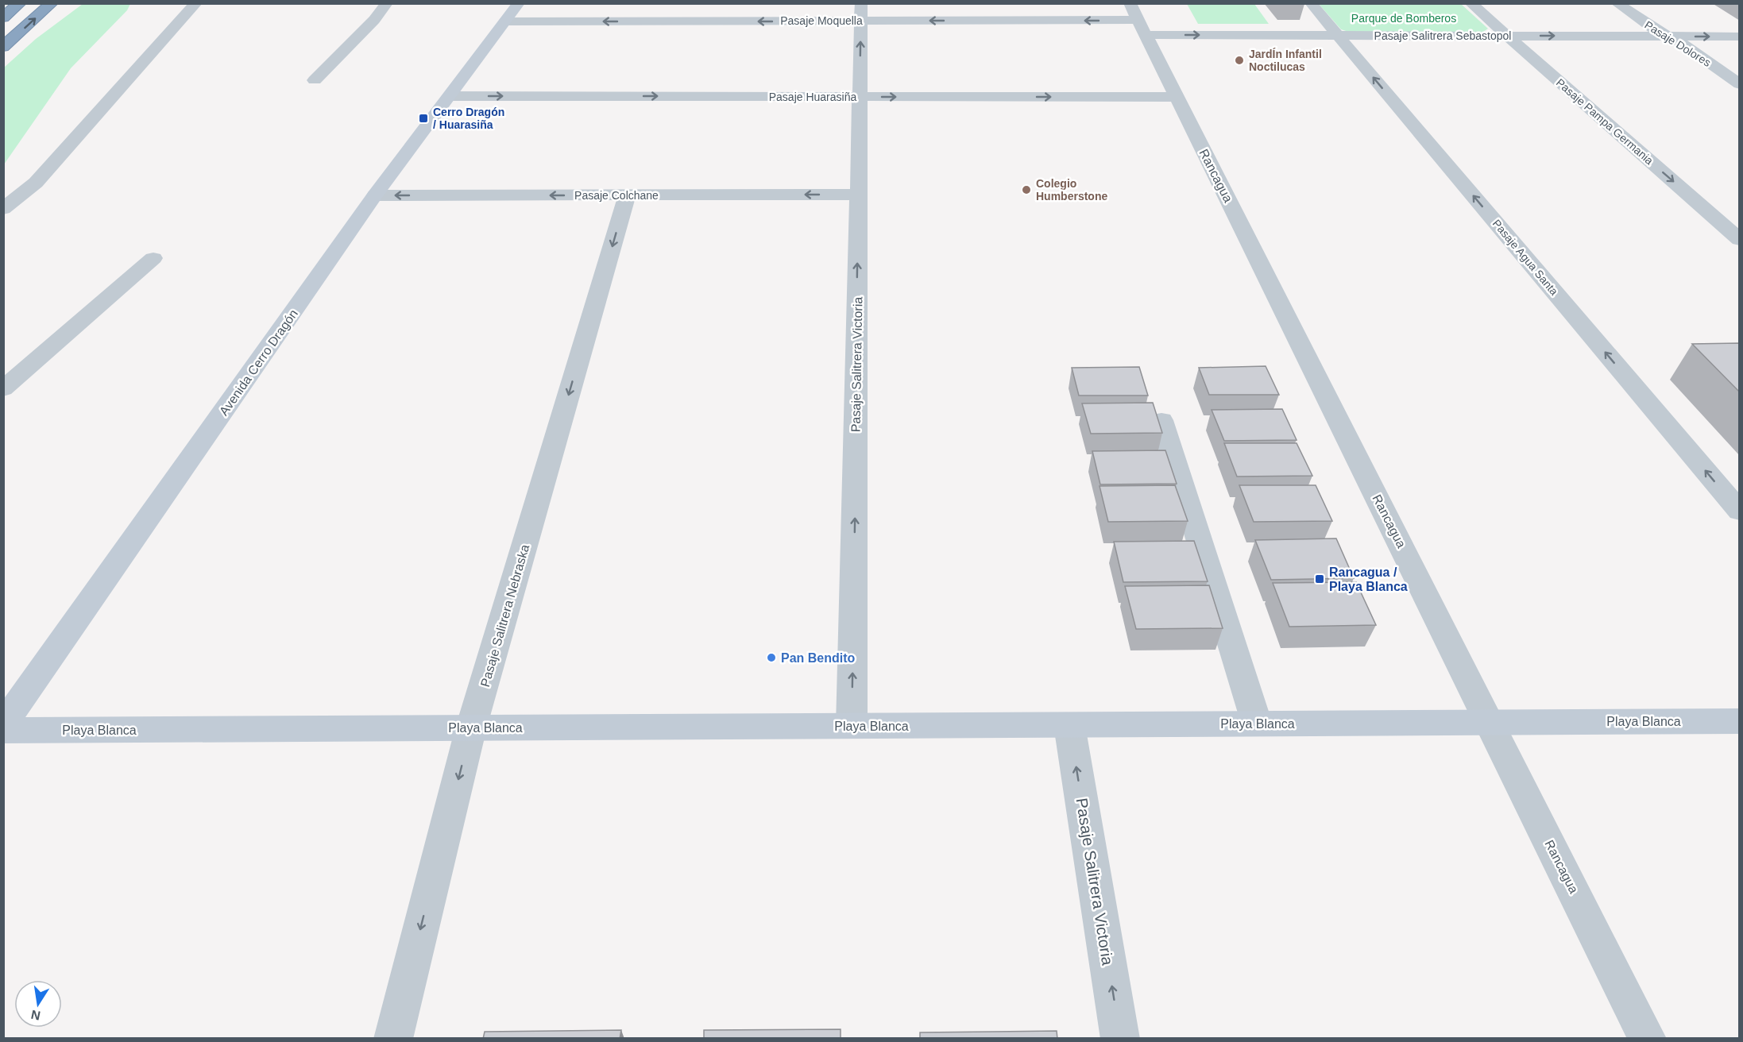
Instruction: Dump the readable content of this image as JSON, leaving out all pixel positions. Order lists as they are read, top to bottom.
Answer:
{
  "streets": {
    "street": [
      "Pasaje Moquella",
      "Pasaje Salitrera Sebastopol",
      "Pasaje Dolores",
      "Pasaje Huarasiña",
      "Pasaje Pampa Germania",
      "Rancagua",
      "Pasaje Colchane",
      "Pasaje Agua Santa",
      "Avenida Cerro Dragón",
      "Pasaje Salitrera Victoria",
      "Pasaje Salitrera Nebraska",
      "Playa Blanca"
    ]
  },
  "crossings": [
    ["Pasaje Moquella", "Pasaje Salitrera Sebastopol"],
    ["Pasaje Moquella", "Rancagua"],
    ["Pasaje Moquella", "Avenida Cerro Dragón"],
    ["Pasaje Moquella", "Pasaje Salitrera Victoria"],
    ["Pasaje Salitrera Sebastopol", "Pasaje Dolores"],
    ["Pasaje Salitrera Sebastopol", "Pasaje Pampa Germania"],
    ["Pasaje Salitrera Sebastopol", "Rancagua"],
    ["Pasaje Salitrera Sebastopol", "Pasaje Agua Santa"],
    ["Pasaje Huarasiña", "Rancagua"],
    ["Pasaje Huarasiña", "Avenida Cerro Dragón"],
    ["Pasaje Huarasiña", "Pasaje Salitrera Victoria"],
    ["Rancagua", "Playa Blanca"],
    ["Pasaje Colchane", "Avenida Cerro Dragón"],
    ["Pasaje Colchane", "Pasaje Salitrera Victoria"],
    ["Pasaje Colchane", "Pasaje Salitrera Nebraska"],
    ["Pasaje Salitrera Victoria", "Playa Blanca"],
    ["Pasaje Salitrera Nebraska", "Playa Blanca"]
  ],
  "one_way": [
    "Pasaje Moquella",
    "Pasaje Salitrera Sebastopol",
    "Pasaje Huarasiña",
    "Pasaje Pampa Germania",
    "Pasaje Colchane",
    "Pasaje Agua Santa",
    "Pasaje Salitrera Victoria",
    "Pasaje Salitrera Nebraska"
  ],
  "parks": ["Parque de Bomberos"],
  "places": {
    "other": ["JardÍn Infantil Noctilucas", "Colegio Humberstone", "Pan Bendito"],
    "transit": ["Cerro Dragón / Huarasiña", "Rancagua / Playa Blanca"]
  },
  "north": "bottom"
}
